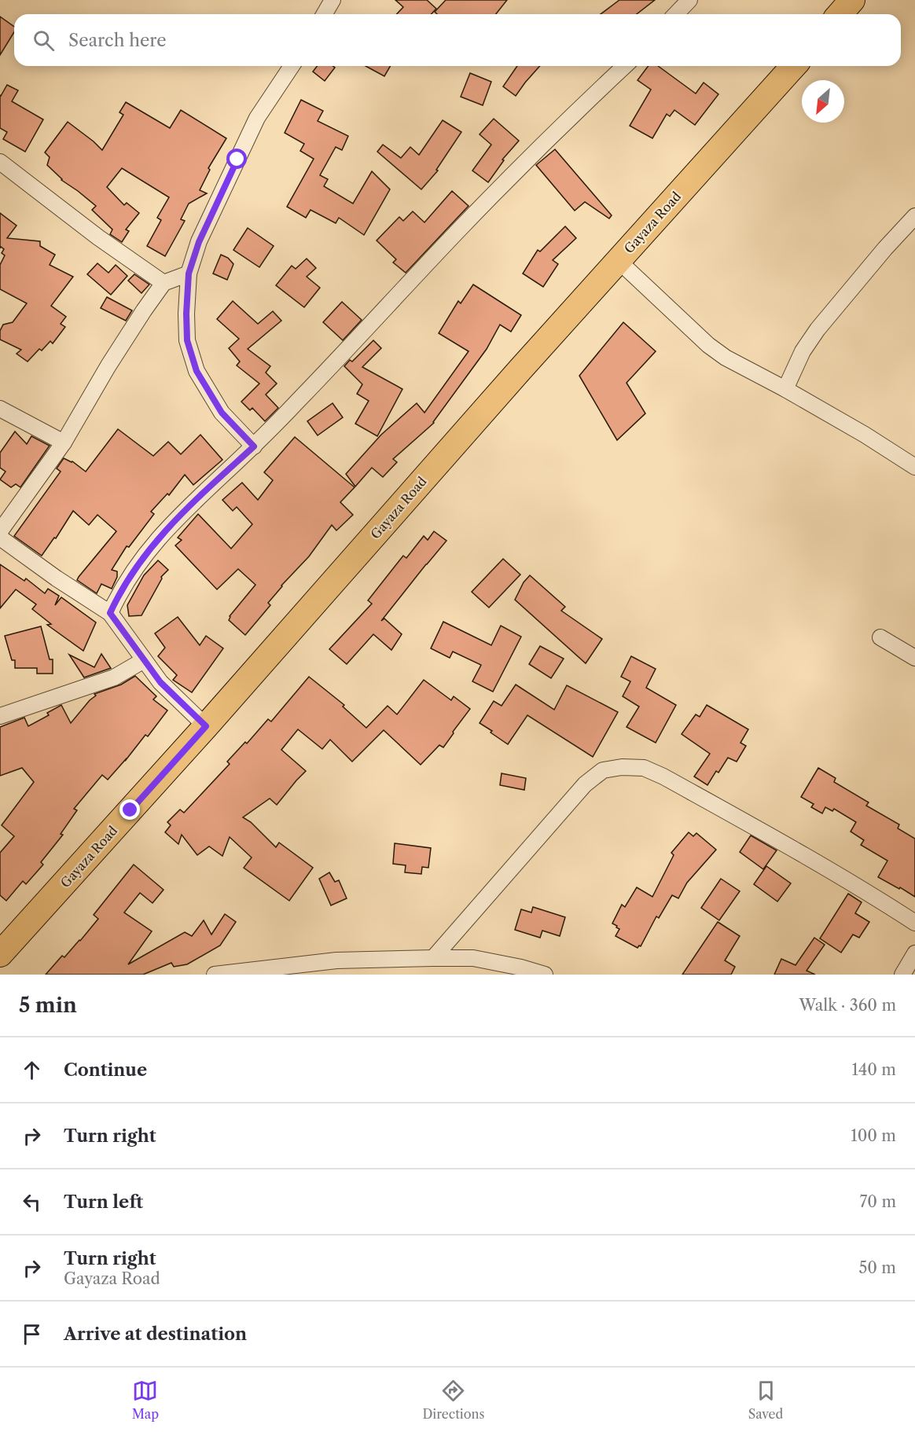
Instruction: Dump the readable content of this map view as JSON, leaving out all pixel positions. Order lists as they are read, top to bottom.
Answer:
{
  "streets": {
    "main road": ["Gayaza Road"]
  },
  "north": "bottom left",
  "page": {
    "search": "Search here",
    "heading": ["5 min", "Walk · 360 m"],
    "list": [
      ["Continue", "140 m"],
      ["Turn right", "100 m"],
      ["Turn left", "70 m"],
      ["Turn right", "Gayaza Road", "50 m"],
      "Arrive at destination"
    ],
    "nav": ["Map", "Directions", "Saved"]
  }
}
